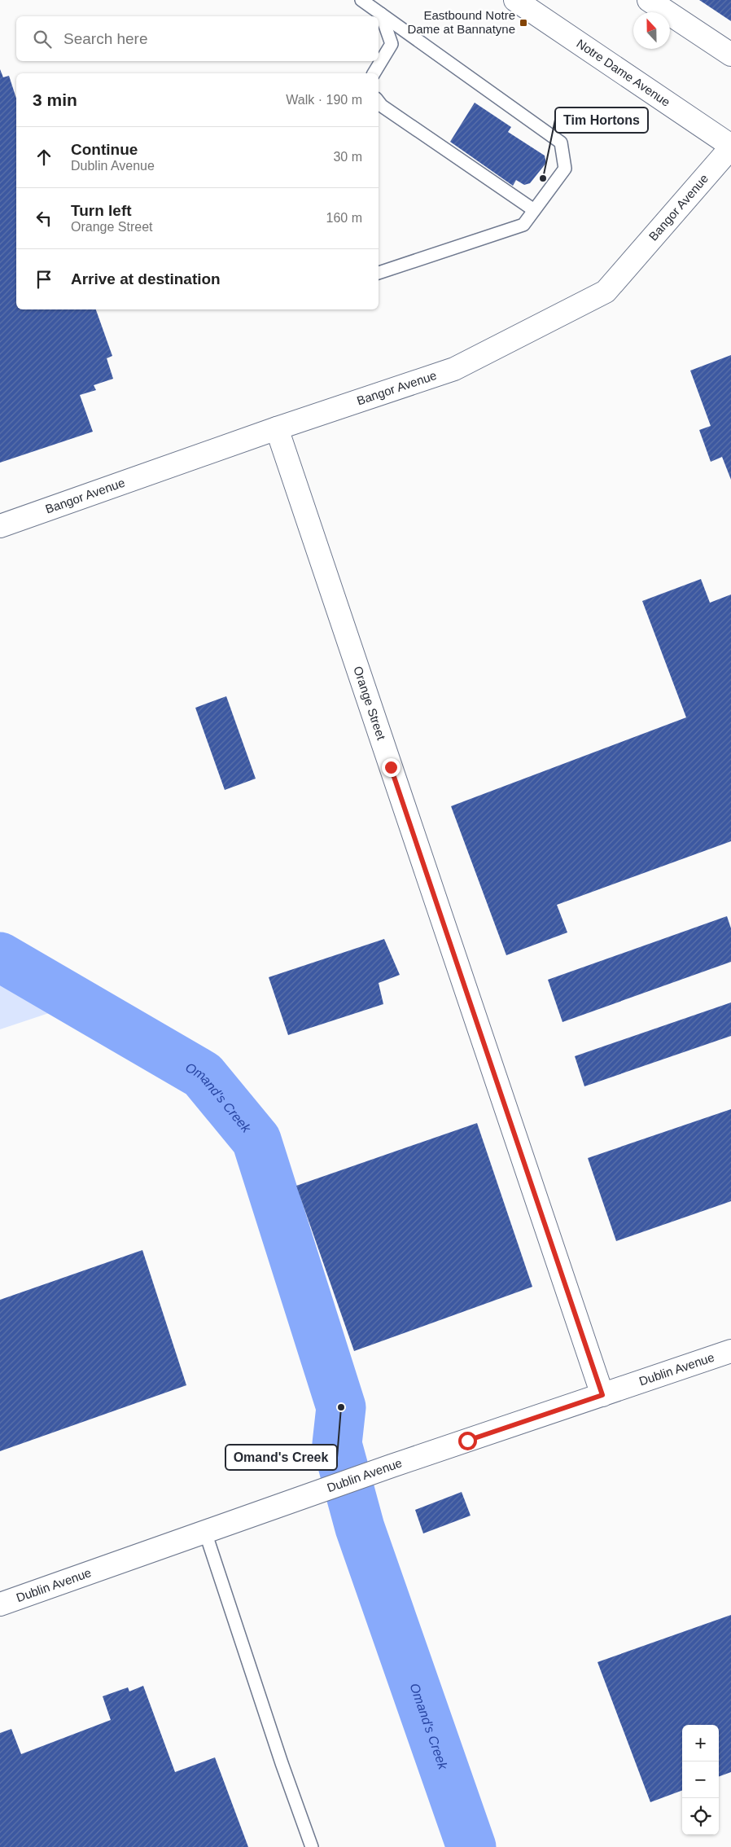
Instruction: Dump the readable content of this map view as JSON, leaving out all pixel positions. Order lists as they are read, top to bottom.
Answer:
{
  "streets": {
    "street": [
      "Notre Dame Avenue",
      "Bangor Avenue",
      "Orange Street",
      "Dublin Avenue"
    ]
  },
  "crossings": [
    ["Notre Dame Avenue", "Bangor Avenue"],
    ["Bangor Avenue", "Orange Street"],
    ["Orange Street", "Dublin Avenue"]
  ],
  "water": ["Omand's Creek"],
  "places": {
    "transit": ["Eastbound Notre Dame at Bannatyne"],
    "other": ["Tim Hortons", "Omand's Creek"]
  },
  "north": "top",
  "page": {
    "search": "Search here",
    "heading": ["3 min", "Walk · 190 m"],
    "list": [
      ["Continue", "Dublin Avenue", "30 m"],
      ["Turn left", "Orange Street", "160 m"],
      "Arrive at destination"
    ],
    "map_buttons": ["+", "−"]
  }
}
